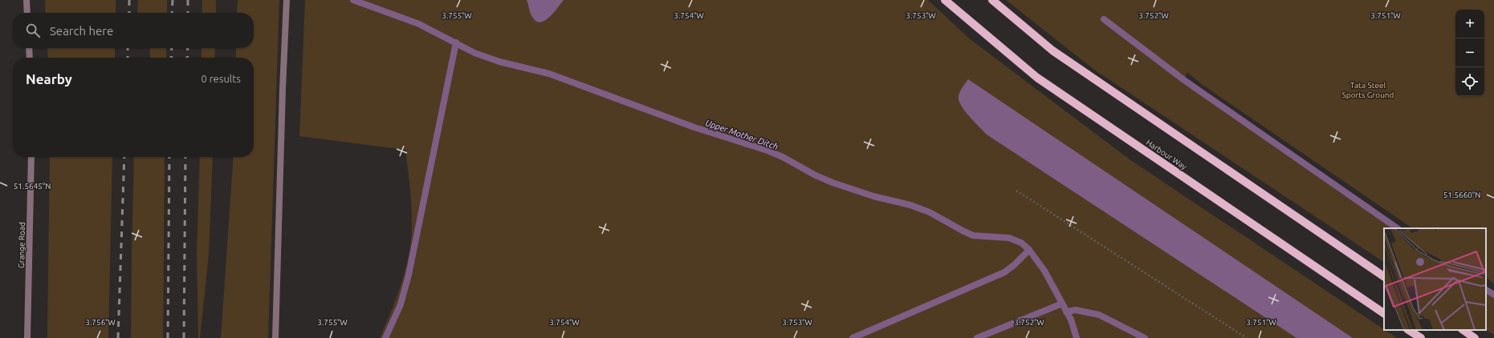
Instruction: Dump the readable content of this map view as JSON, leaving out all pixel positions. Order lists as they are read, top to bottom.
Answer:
{
  "streets": {
    "main road": ["Harbour Way"],
    "lane": ["Grange Road"]
  },
  "water": ["Upper Mother Ditch"],
  "parks": ["Tata Steel Sports Ground"],
  "page": {
    "map_buttons": ["+", "−"],
    "search": "Search here",
    "heading": ["Nearby", "0 results"]
  },
  "coordinates": [
    "3.752°W",
    "3.751°W",
    "3.755°W",
    "3.754°W",
    "3.753°W",
    "51.5645°N",
    "51.5660°N",
    "3.756°W"
  ]
}
